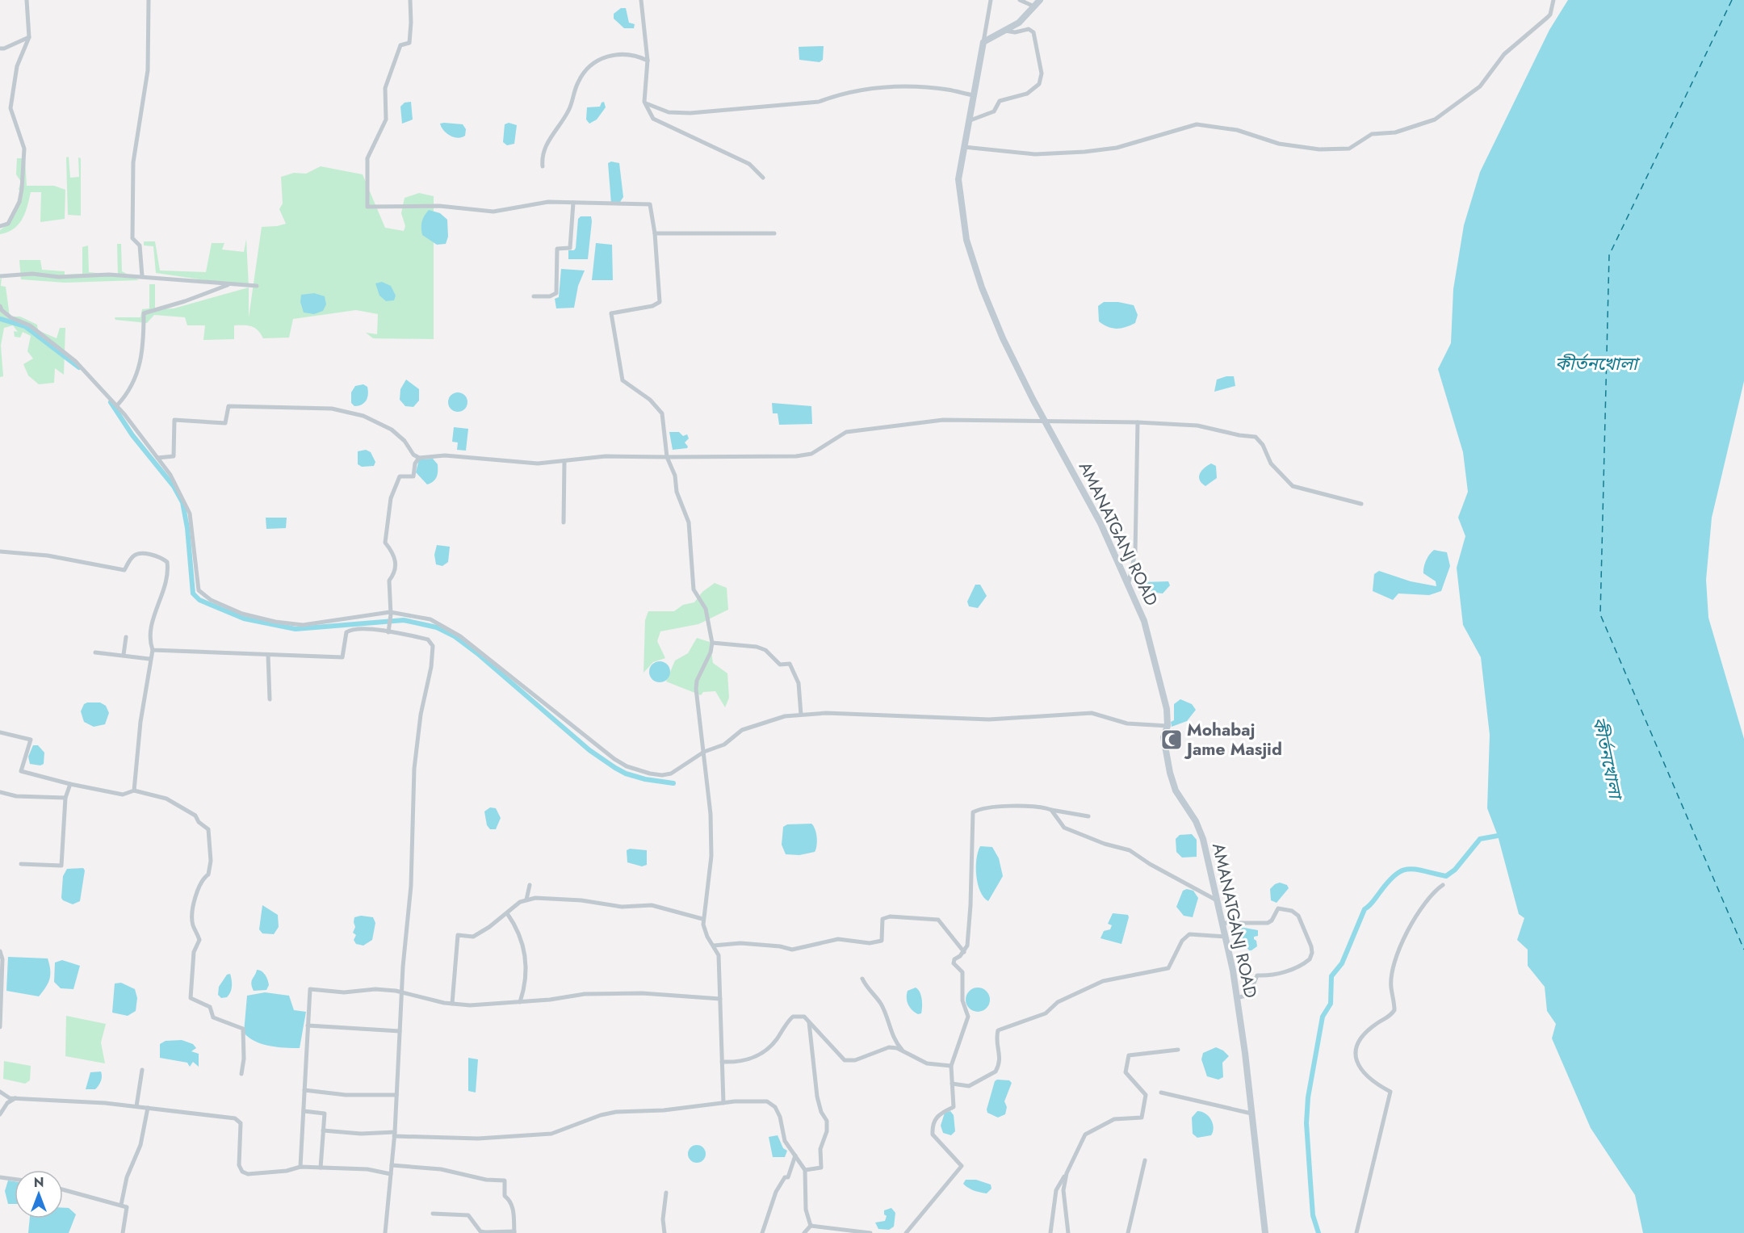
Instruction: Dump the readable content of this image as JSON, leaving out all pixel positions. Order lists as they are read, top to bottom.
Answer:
{
  "streets": {
    "main road": ["AMANATGANJ ROAD"]
  },
  "water": ["কীর্তনখোলা"],
  "places": {
    "mosque": ["Mohabaj Jame Masjid"]
  },
  "north": "top"
}
